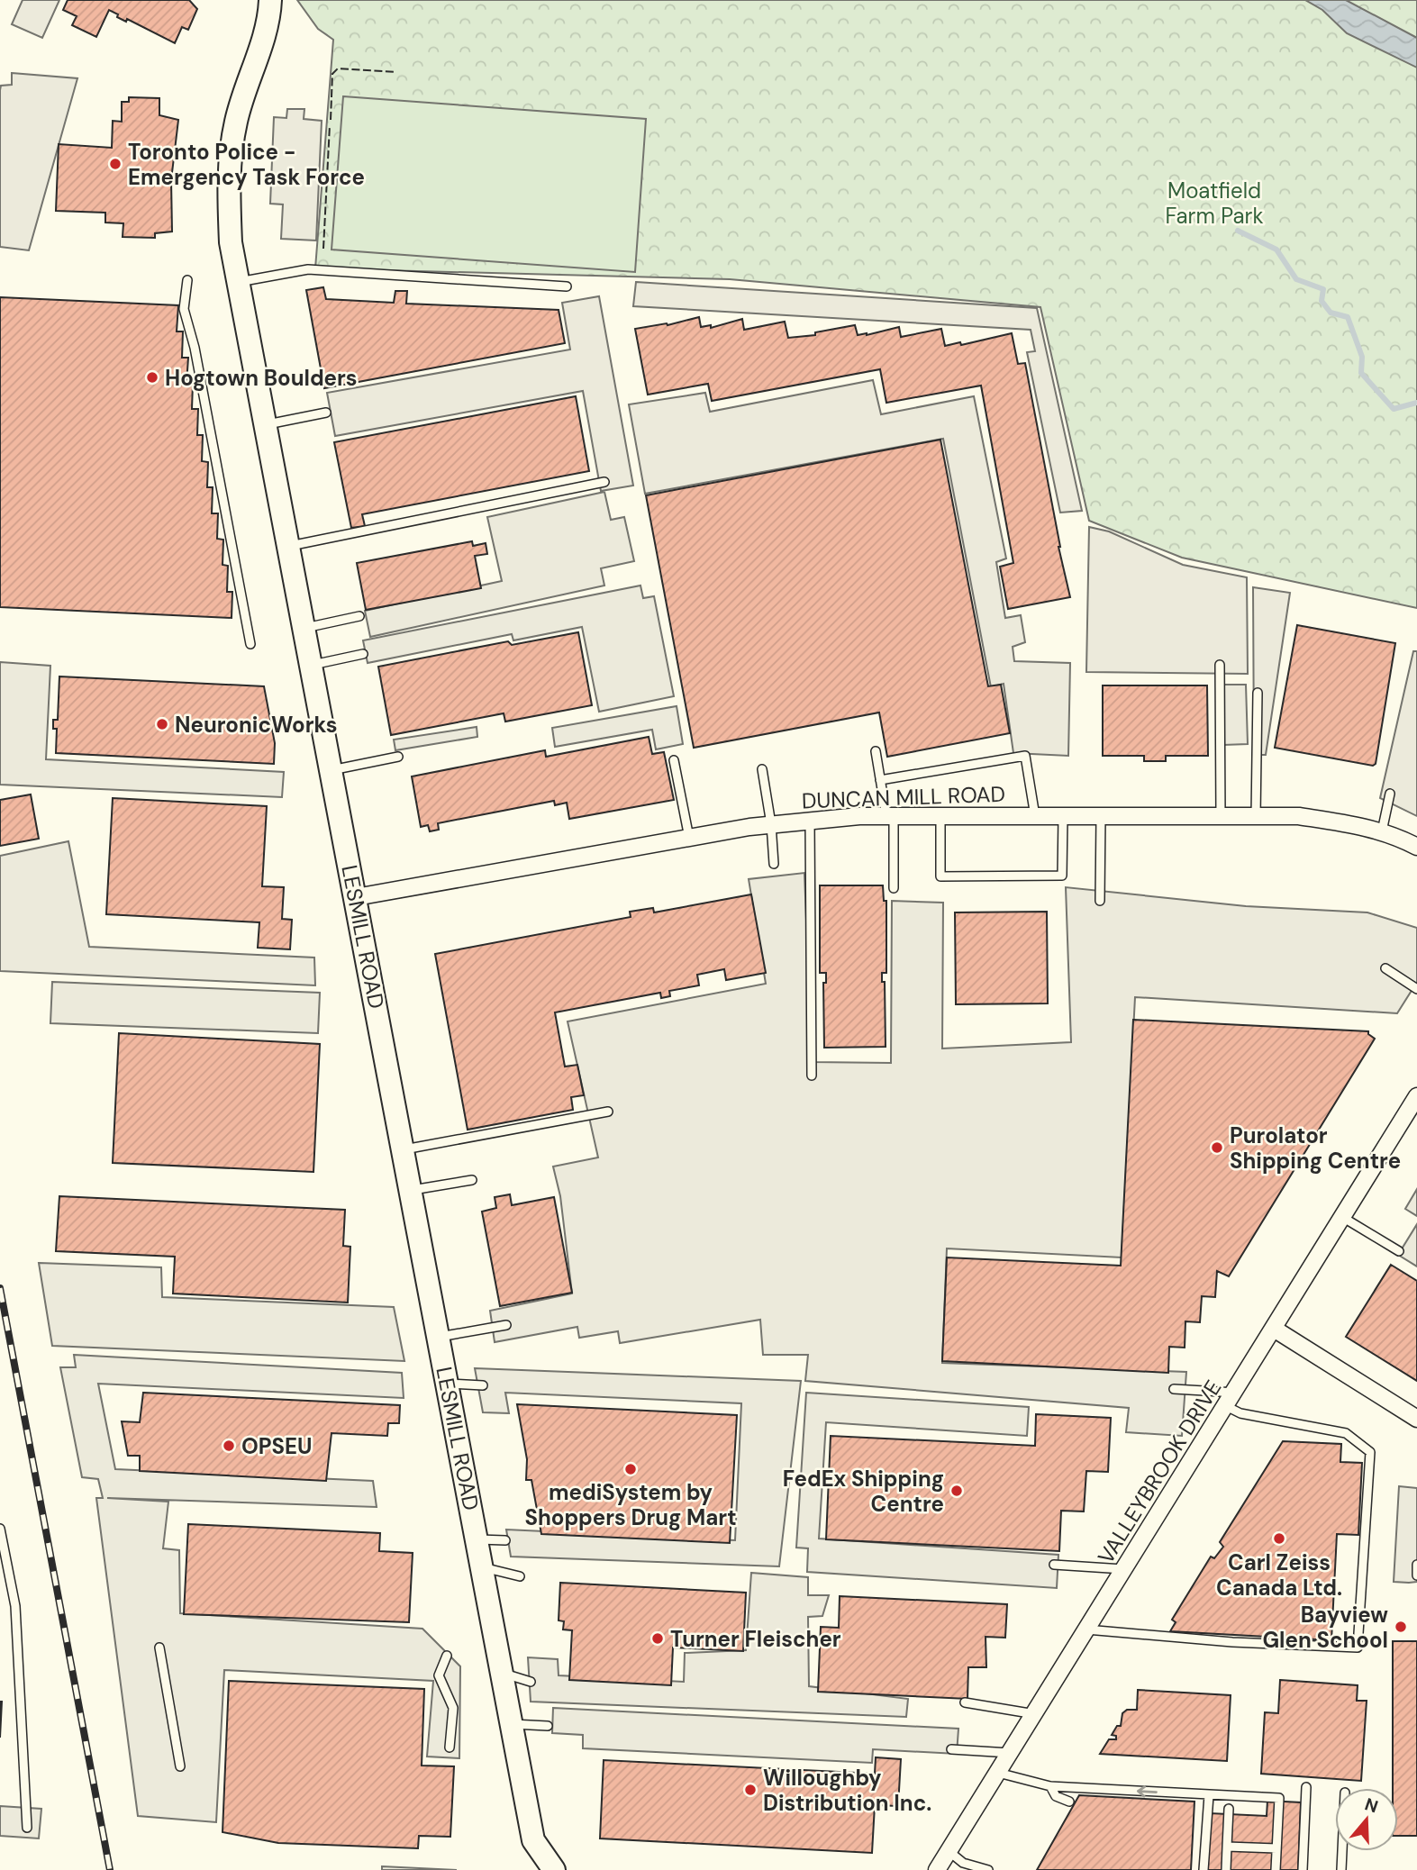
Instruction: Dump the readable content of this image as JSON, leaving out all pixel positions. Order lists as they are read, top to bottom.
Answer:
{
  "streets": {
    "street": ["DUNCAN MILL ROAD", "LESMILL ROAD", "VALLEYBROOK DRIVE"]
  },
  "crossings": [
    ["DUNCAN MILL ROAD", "LESMILL ROAD"]
  ],
  "parks": ["Moatfield Farm Park"],
  "places": [
    "Toronto Police - Emergency Task Force",
    "Hogtown Boulders",
    "NeuronicWorks",
    "Purolator Shipping Centre",
    "OPSEU",
    "mediSystem by Shoppers Drug Mart",
    "FedEx Shipping Centre",
    "Carl Zeiss Canada Ltd.",
    "Bayview Glen School",
    "Turner Fleischer",
    "Willoughby Distribution Inc."
  ],
  "north": "top"
}
